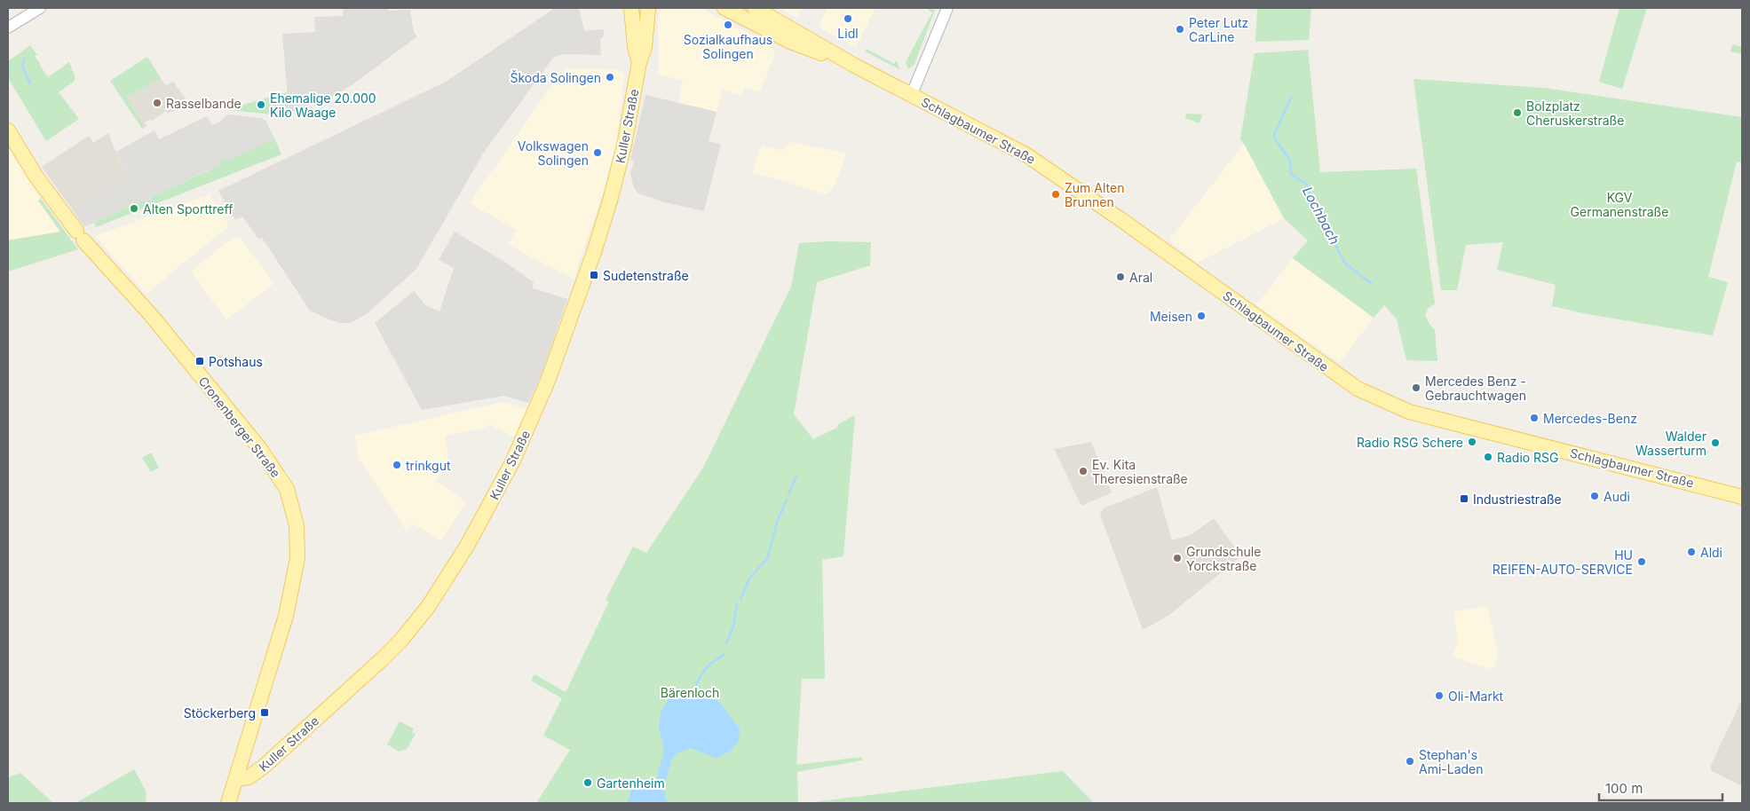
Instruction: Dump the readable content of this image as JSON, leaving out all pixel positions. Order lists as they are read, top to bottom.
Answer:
{
  "streets": {
    "main road": ["Kuller Straße", "Schlagbaumer Straße", "Cronenberger Straße"]
  },
  "crossings": [
    ["Kuller Straße", "Cronenberger Straße"]
  ],
  "water": ["Lochbach"],
  "parks": ["KGV Germanenstraße", "Bärenloch"],
  "places": {
    "other": [
      "Lidl",
      "Sozialkaufhaus Solingen",
      "Peter Lutz CarLine",
      "Škoda Solingen",
      "Rasselbande",
      "Ehemalige 20.000 Kilo Waage",
      "Bolzplatz Cheruskerstraße",
      "Volkswagen Solingen",
      "Zum Alten Brunnen",
      "Alten Sporttreff",
      "Aral",
      "Meisen",
      "Mercedes Benz - Gebrauchtwagen",
      "Mercedes-Benz",
      "Radio RSG Schere",
      "Walder Wasserturm",
      "Radio RSG",
      "trinkgut",
      "Ev. Kita Theresienstraße",
      "Audi",
      "Aldi",
      "Grundschule Yorckstraße",
      "HU REIFEN-AUTO-SERVICE",
      "Oli-Markt",
      "Stephan's Ami-Laden",
      "Gartenheim"
    ],
    "transit": [
      "Sudetenstraße",
      "Potshaus",
      "Industriestraße",
      "Stöckerberg"
    ]
  },
  "scale_bar": "100 m"
}
